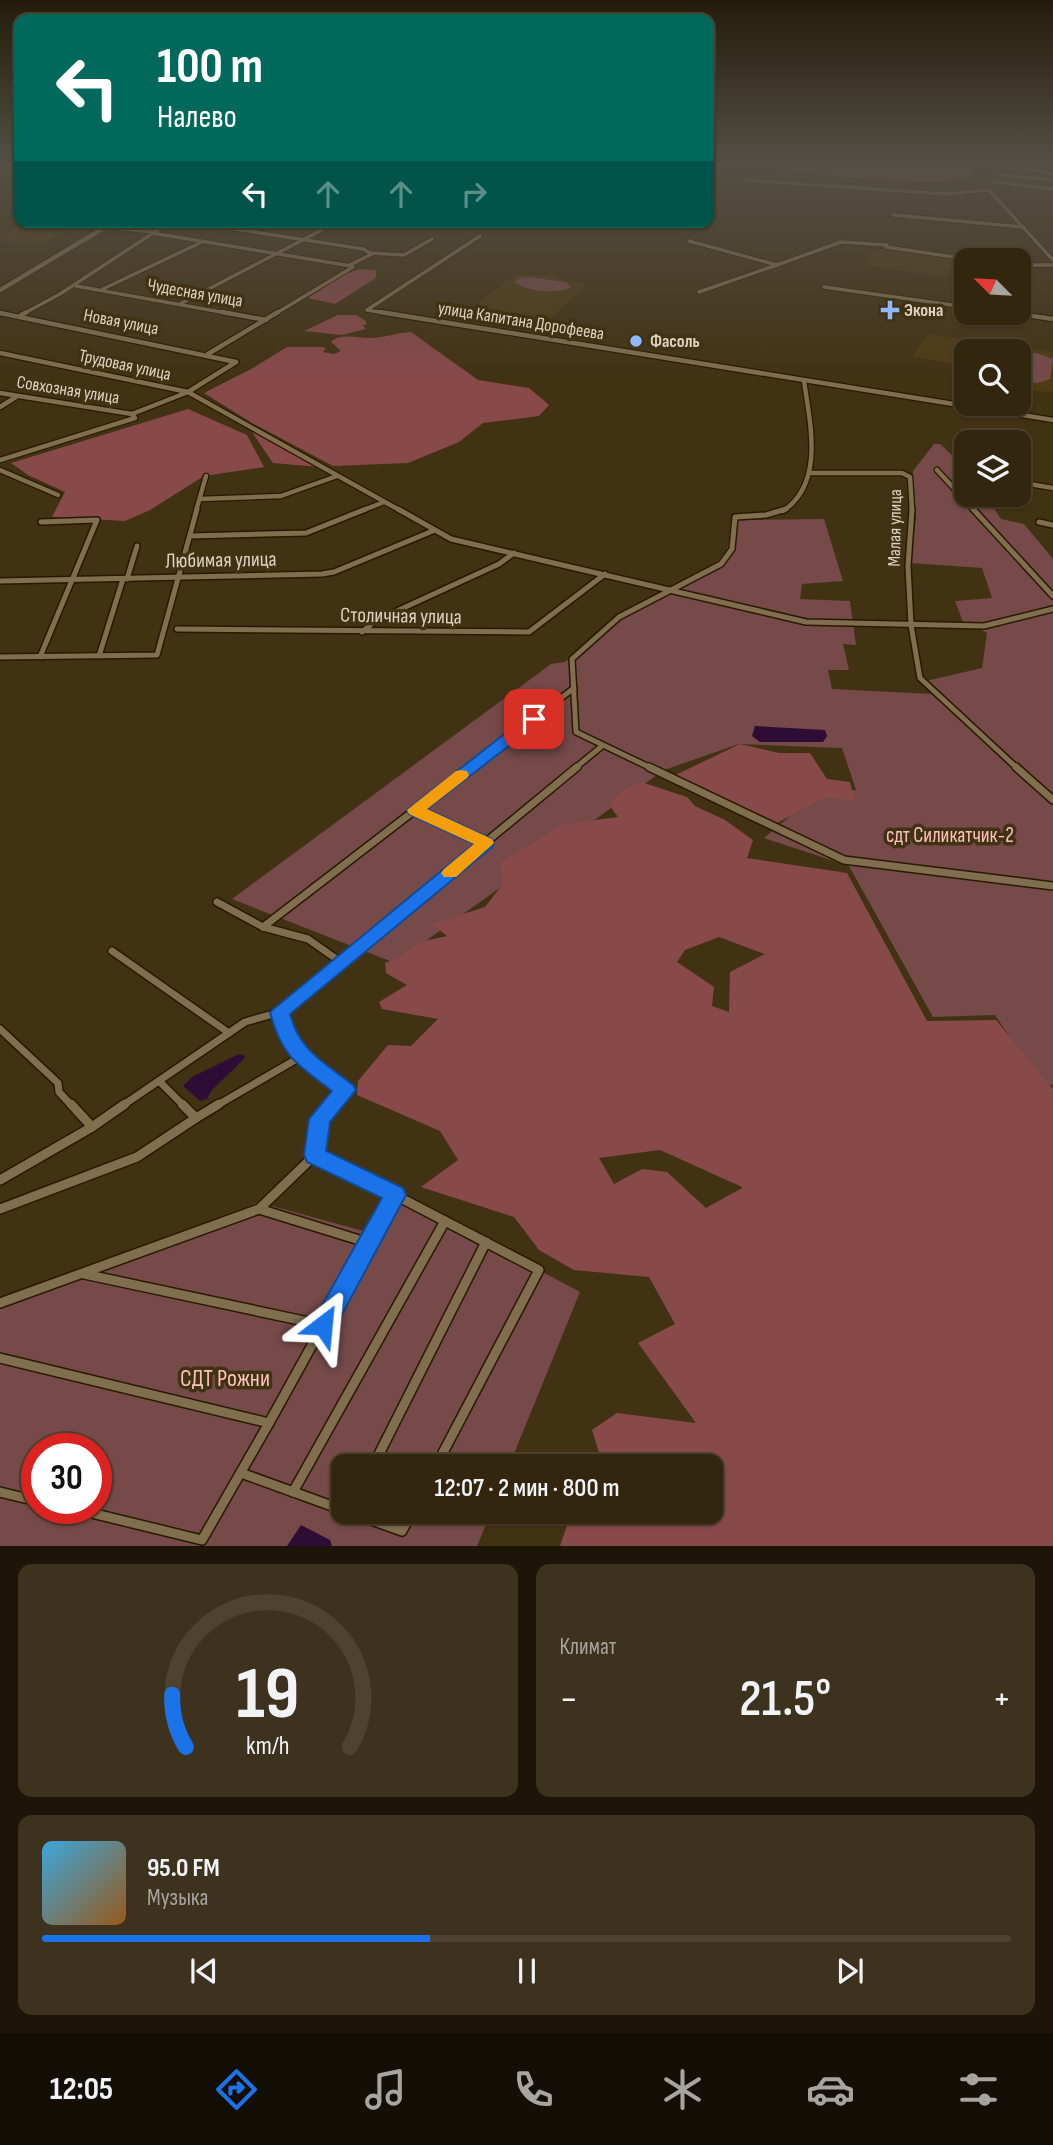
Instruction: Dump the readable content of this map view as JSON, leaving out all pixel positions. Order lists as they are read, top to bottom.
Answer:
{
  "streets": {
    "street": [
      "Чудесная улица",
      "улица Капитана Дорофеева",
      "Новая улица",
      "Трудовая улица",
      "Совхозная улица",
      "Малая улица",
      "Любимая улица",
      "Столичная улица"
    ]
  },
  "crossings": [
    ["Новая улица", "Трудовая улица"]
  ],
  "parks": ["сдт Силикатчик-2", "СДТ Рожни"],
  "places": {
    "health": ["Экона"],
    "other": ["Фасоль"]
  },
  "north": "top left",
  "page": {
    "turn": ["100 m", "Налево"],
    "limit": "30",
    "trip": "12:07 · 2 мин · 800 m",
    "tile": "Климат",
    "heat": ["−", "21.5°", "+"],
    "song": ["95.0 FM", "Музыка"],
    "tabs": "12:05",
    "gauge": ["19", "km/h"]
  }
}
